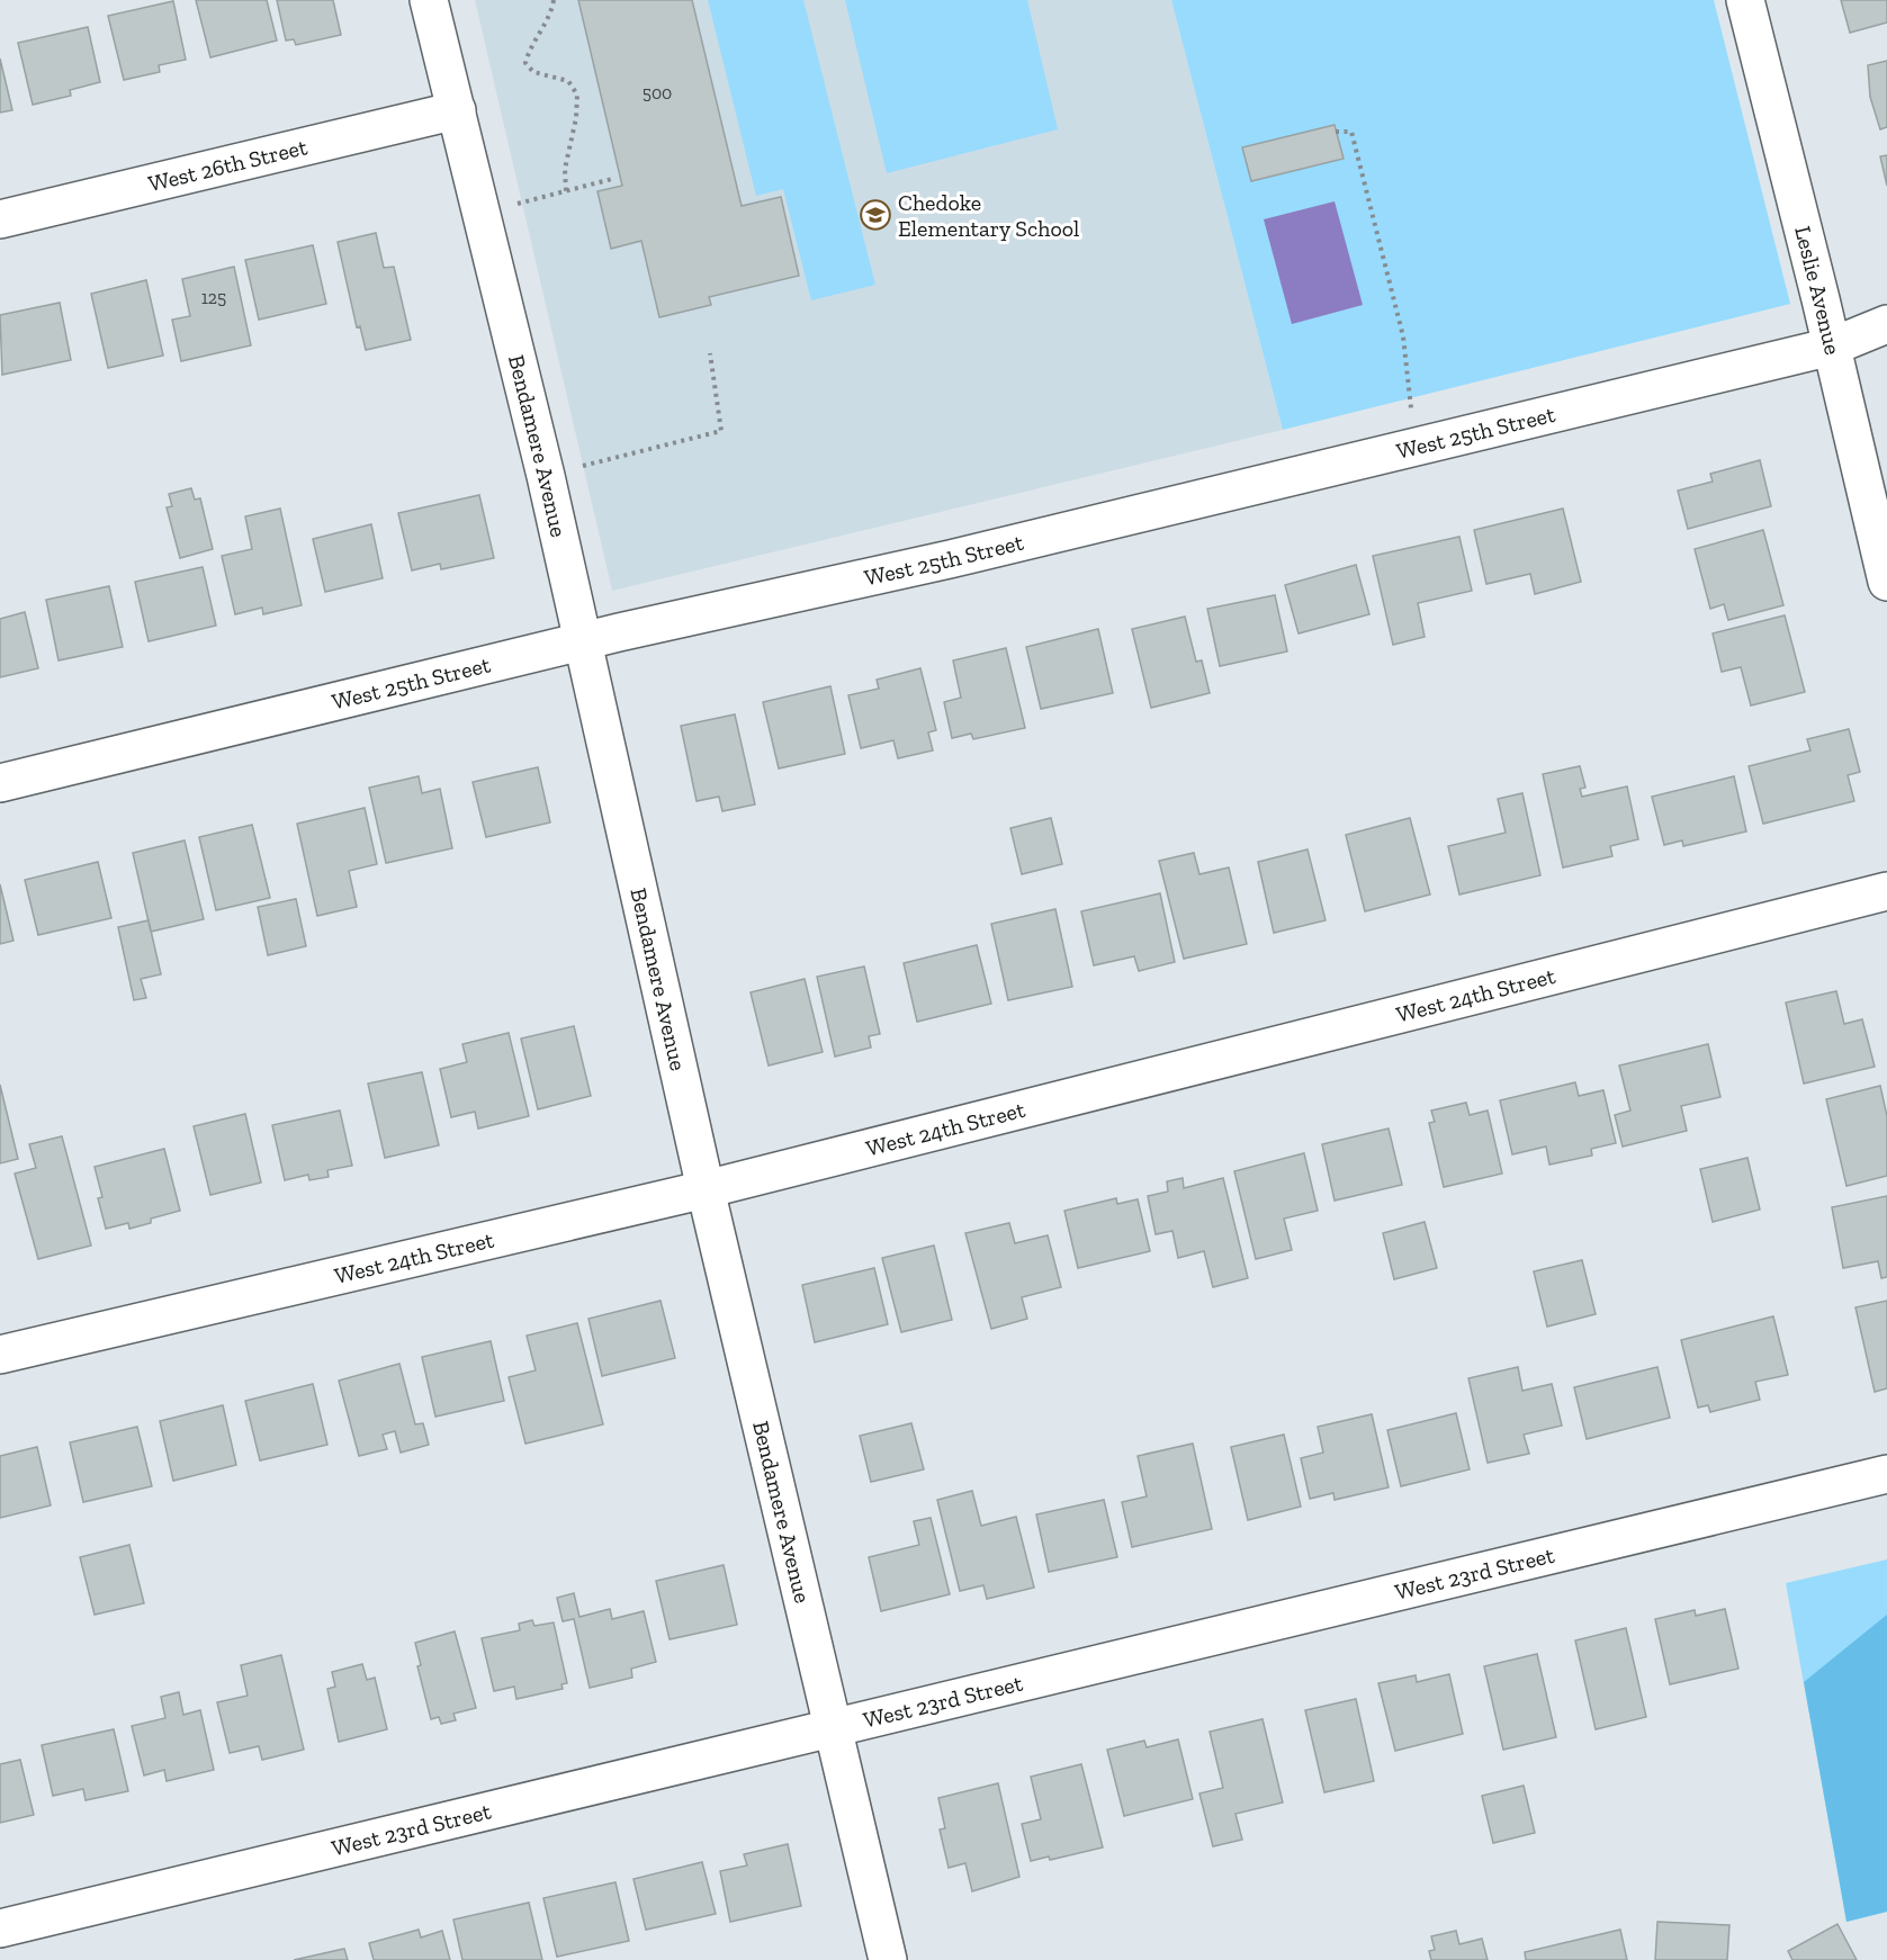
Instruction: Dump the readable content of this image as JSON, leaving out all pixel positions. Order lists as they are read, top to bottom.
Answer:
{
  "streets": {
    "street": [
      "West 26th Street",
      "Leslie Avenue",
      "West 25th Street",
      "Bendamere Avenue",
      "West 24th Street",
      "West 23rd Street"
    ]
  },
  "crossings": [
    ["West 26th Street", "Bendamere Avenue"],
    ["Leslie Avenue", "West 25th Street"],
    ["West 25th Street", "Bendamere Avenue"],
    ["Bendamere Avenue", "West 24th Street"],
    ["Bendamere Avenue", "West 23rd Street"]
  ],
  "places": {
    "school or university": ["Chedoke Elementary School"]
  },
  "house_numbers": ["500", "125"]
}
